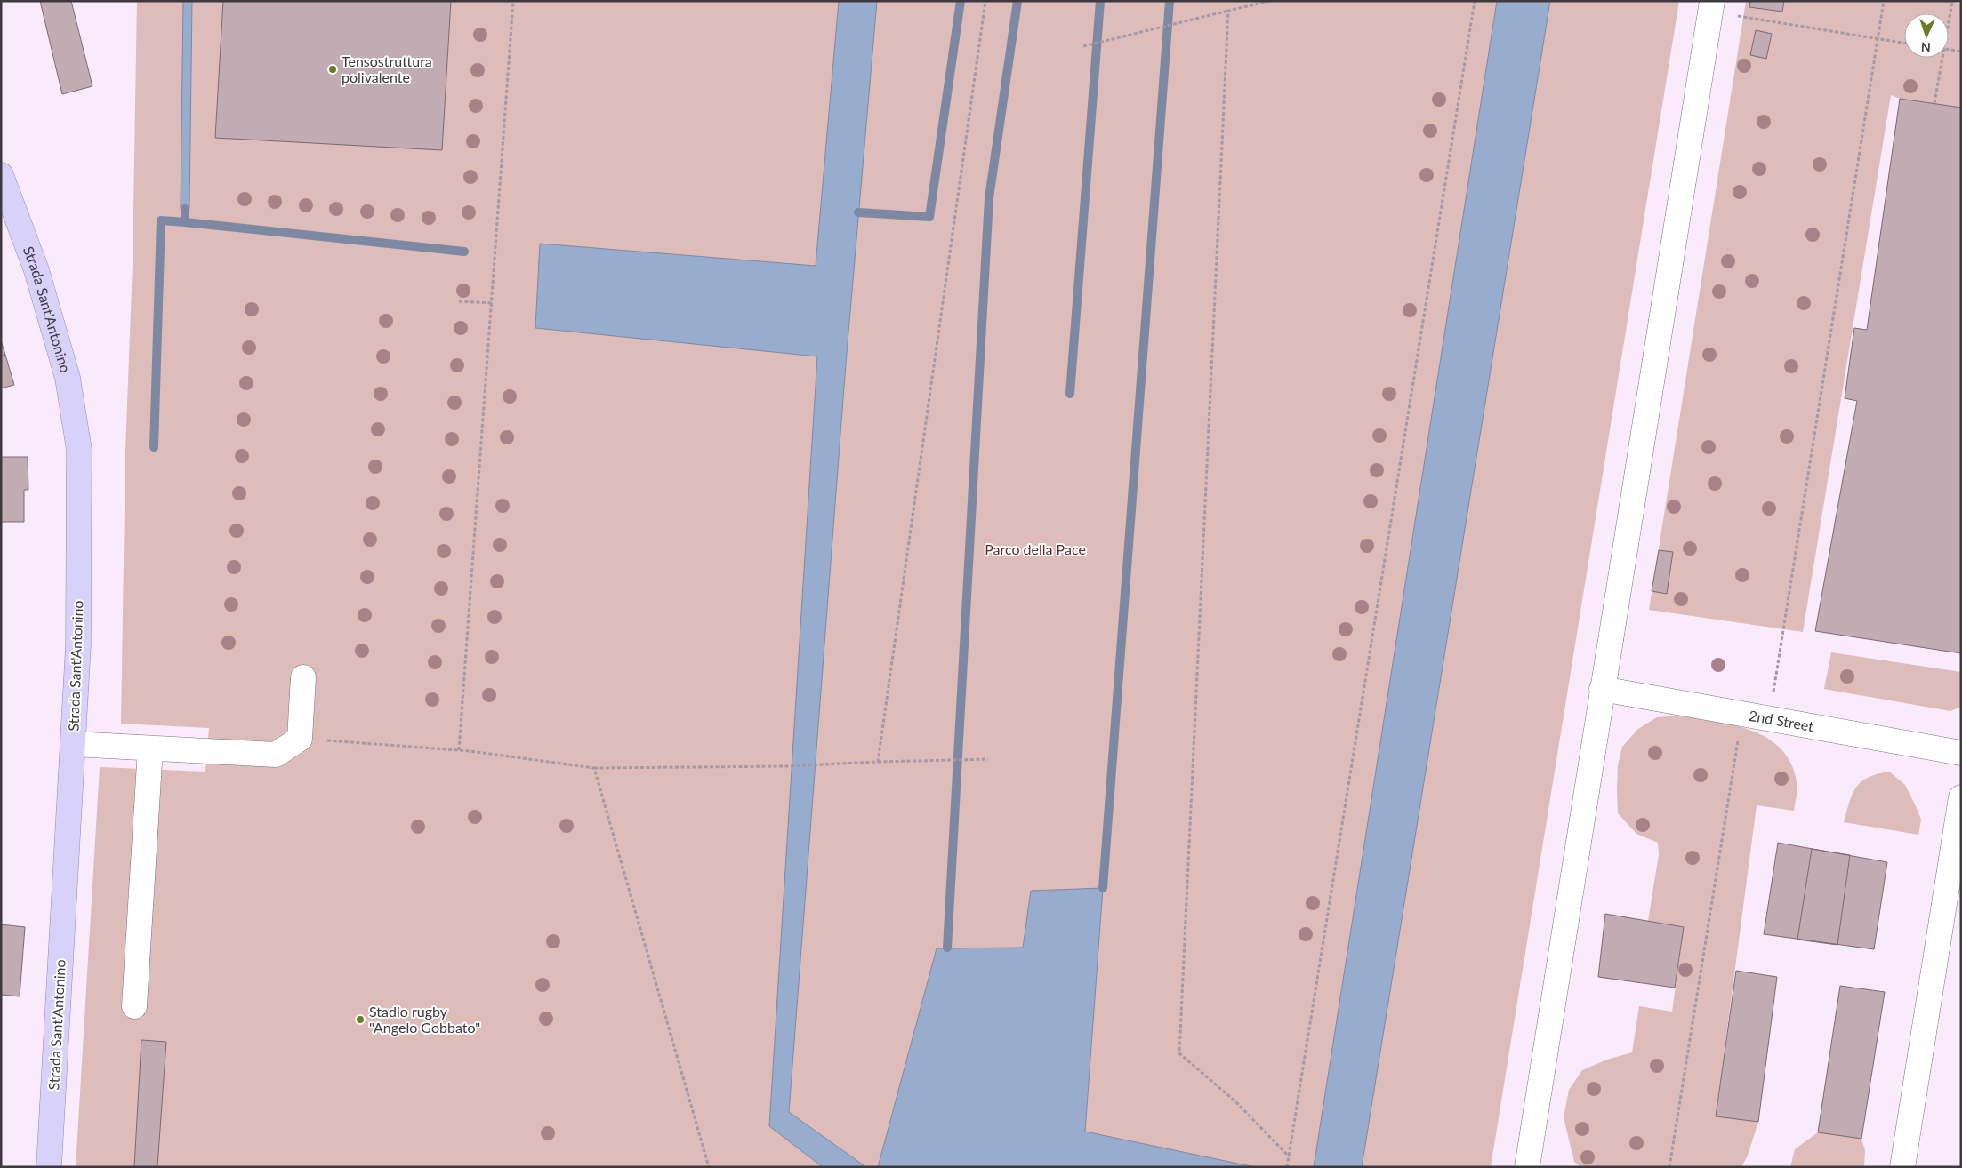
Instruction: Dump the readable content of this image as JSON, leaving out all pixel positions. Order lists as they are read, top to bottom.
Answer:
{
  "streets": {
    "main road": ["Strada Sant'Antonino"],
    "lane": ["2nd Street"]
  },
  "parks": ["Parco della Pace"],
  "places": ["Tensostruttura polivalente", "Stadio rugby \"Angelo Gobbato\""],
  "north": "bottom"
}
